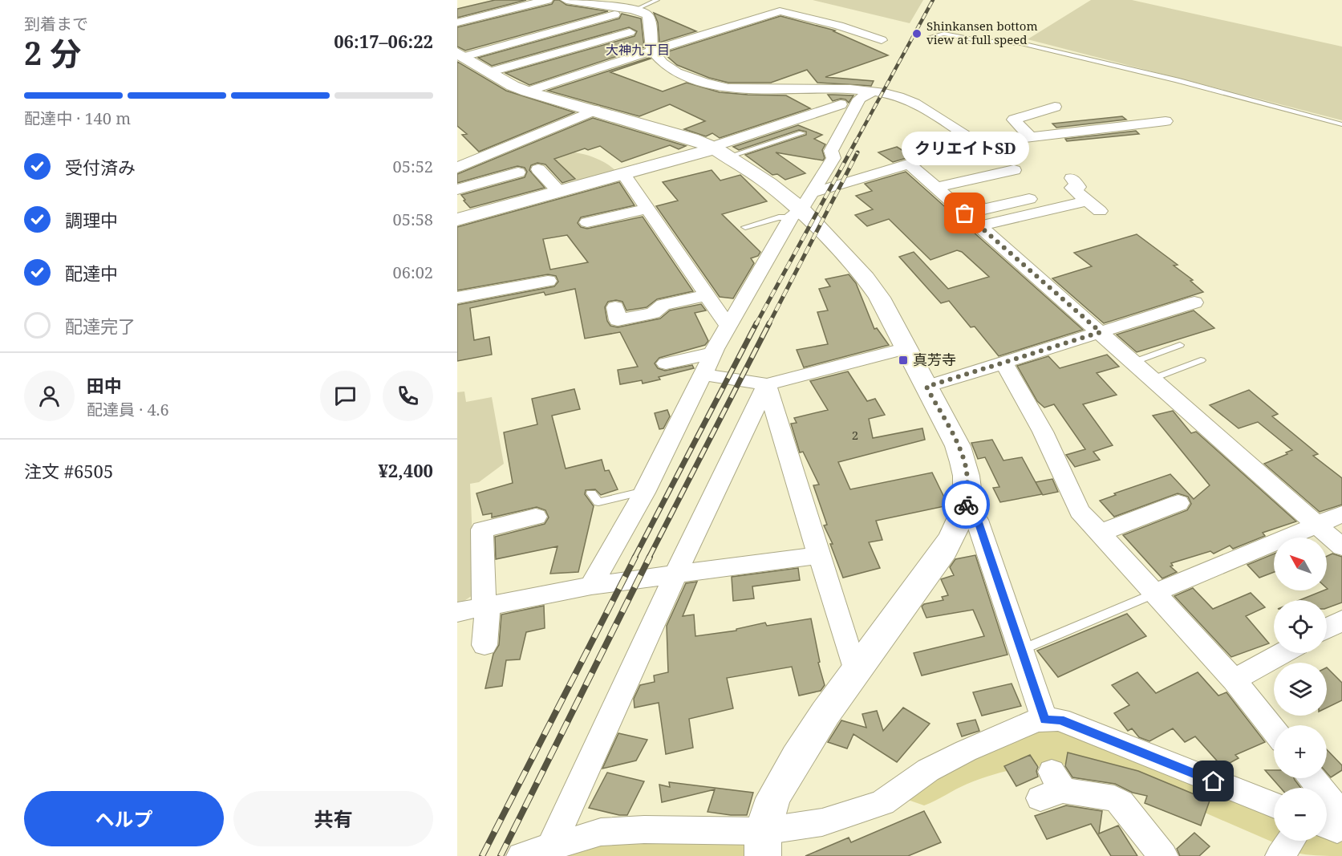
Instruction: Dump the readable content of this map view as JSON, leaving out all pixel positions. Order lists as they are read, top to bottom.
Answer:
{
  "districts": ["大神九丁目"],
  "places": {
    "other": ["Shinkansen bottom view at full speed", "クリエイトSD"],
    "transit": ["真芳寺"]
  },
  "house_numbers": ["2"],
  "north": "top left",
  "page": {
    "heading": ["2 分", "到着まで", "06:17–06:22"],
    "panel": [
      "田中",
      "配達員 · 4.6",
      "注文 #6505",
      "¥2,400"
    ],
    "bar": "配達中 · 140 m",
    "bubble": "クリエイトSD",
    "list": [
      ["受付済み", "05:52"],
      ["調理中", "05:58"],
      ["配達中", "06:02"],
      "配達完了"
    ],
    "map_buttons": ["+", "−"],
    "buttons": ["ヘルプ", "共有"]
  }
}
